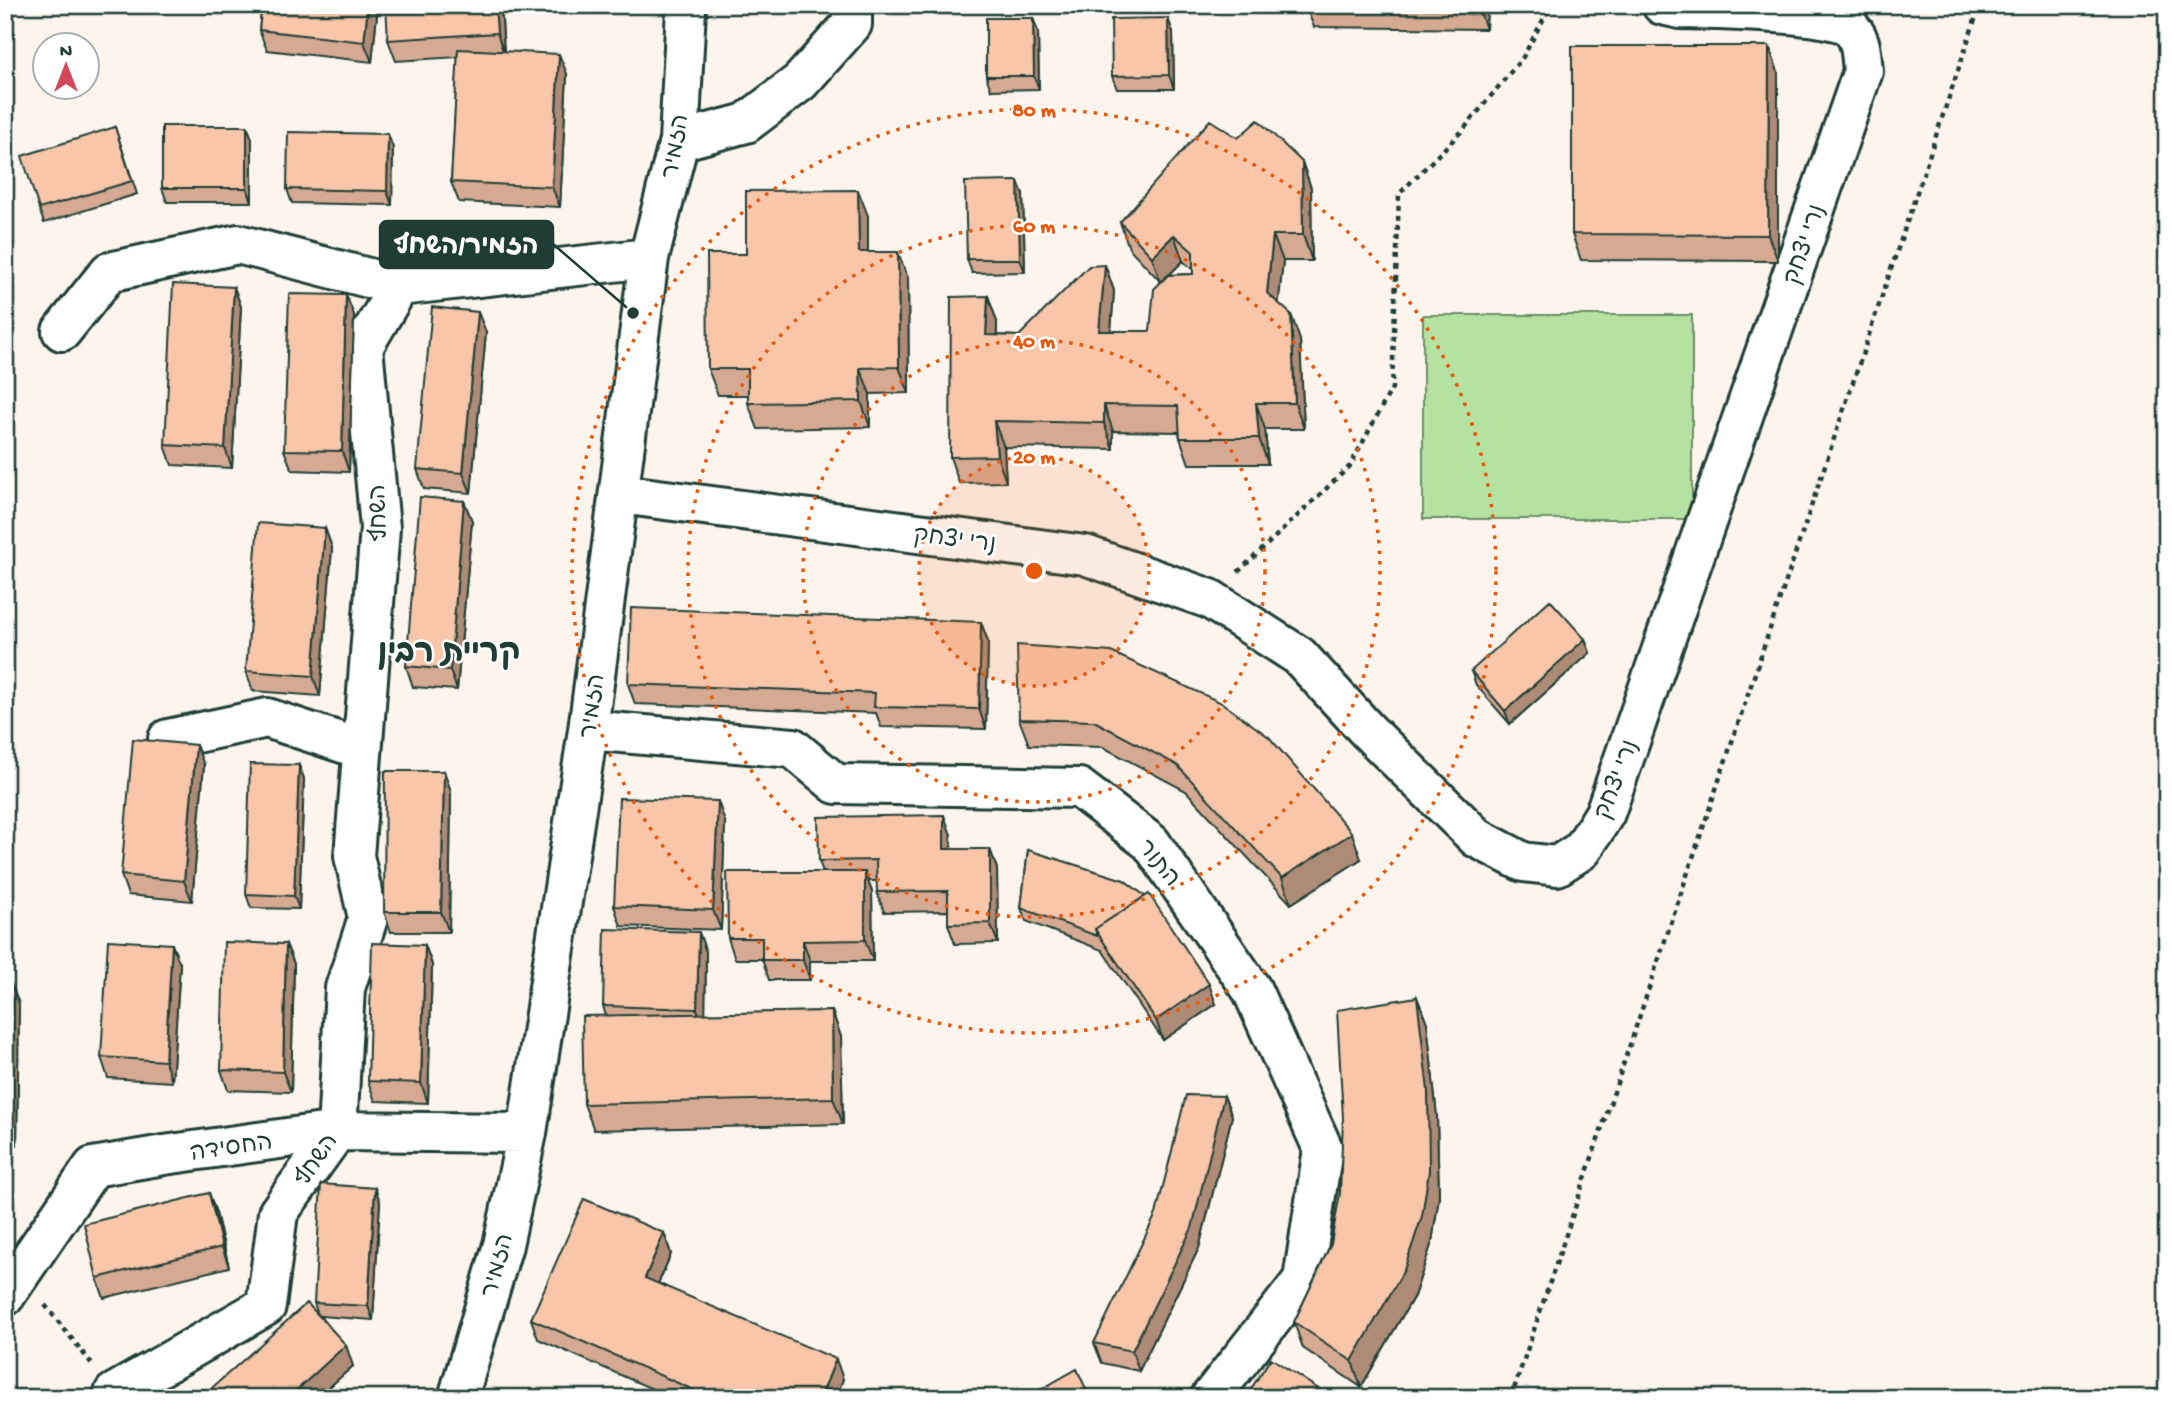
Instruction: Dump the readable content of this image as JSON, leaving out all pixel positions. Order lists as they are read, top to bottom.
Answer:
{
  "streets": {
    "street": [
      "הזמיר",
      "נרי יצחק",
      "השחף",
      "התור",
      "החסידה"
    ]
  },
  "crossings": [
    ["הזמיר", "נרי יצחק"],
    ["הזמיר", "התור"],
    ["הזמיר", "החסידה"],
    ["השחף", "החסידה"]
  ],
  "districts": ["קריית רבין"],
  "places": ["הזמיר/השחף"],
  "north": "top",
  "rings": [
    "80 m",
    "60 m",
    "40 m",
    "20 m"
  ]
}
